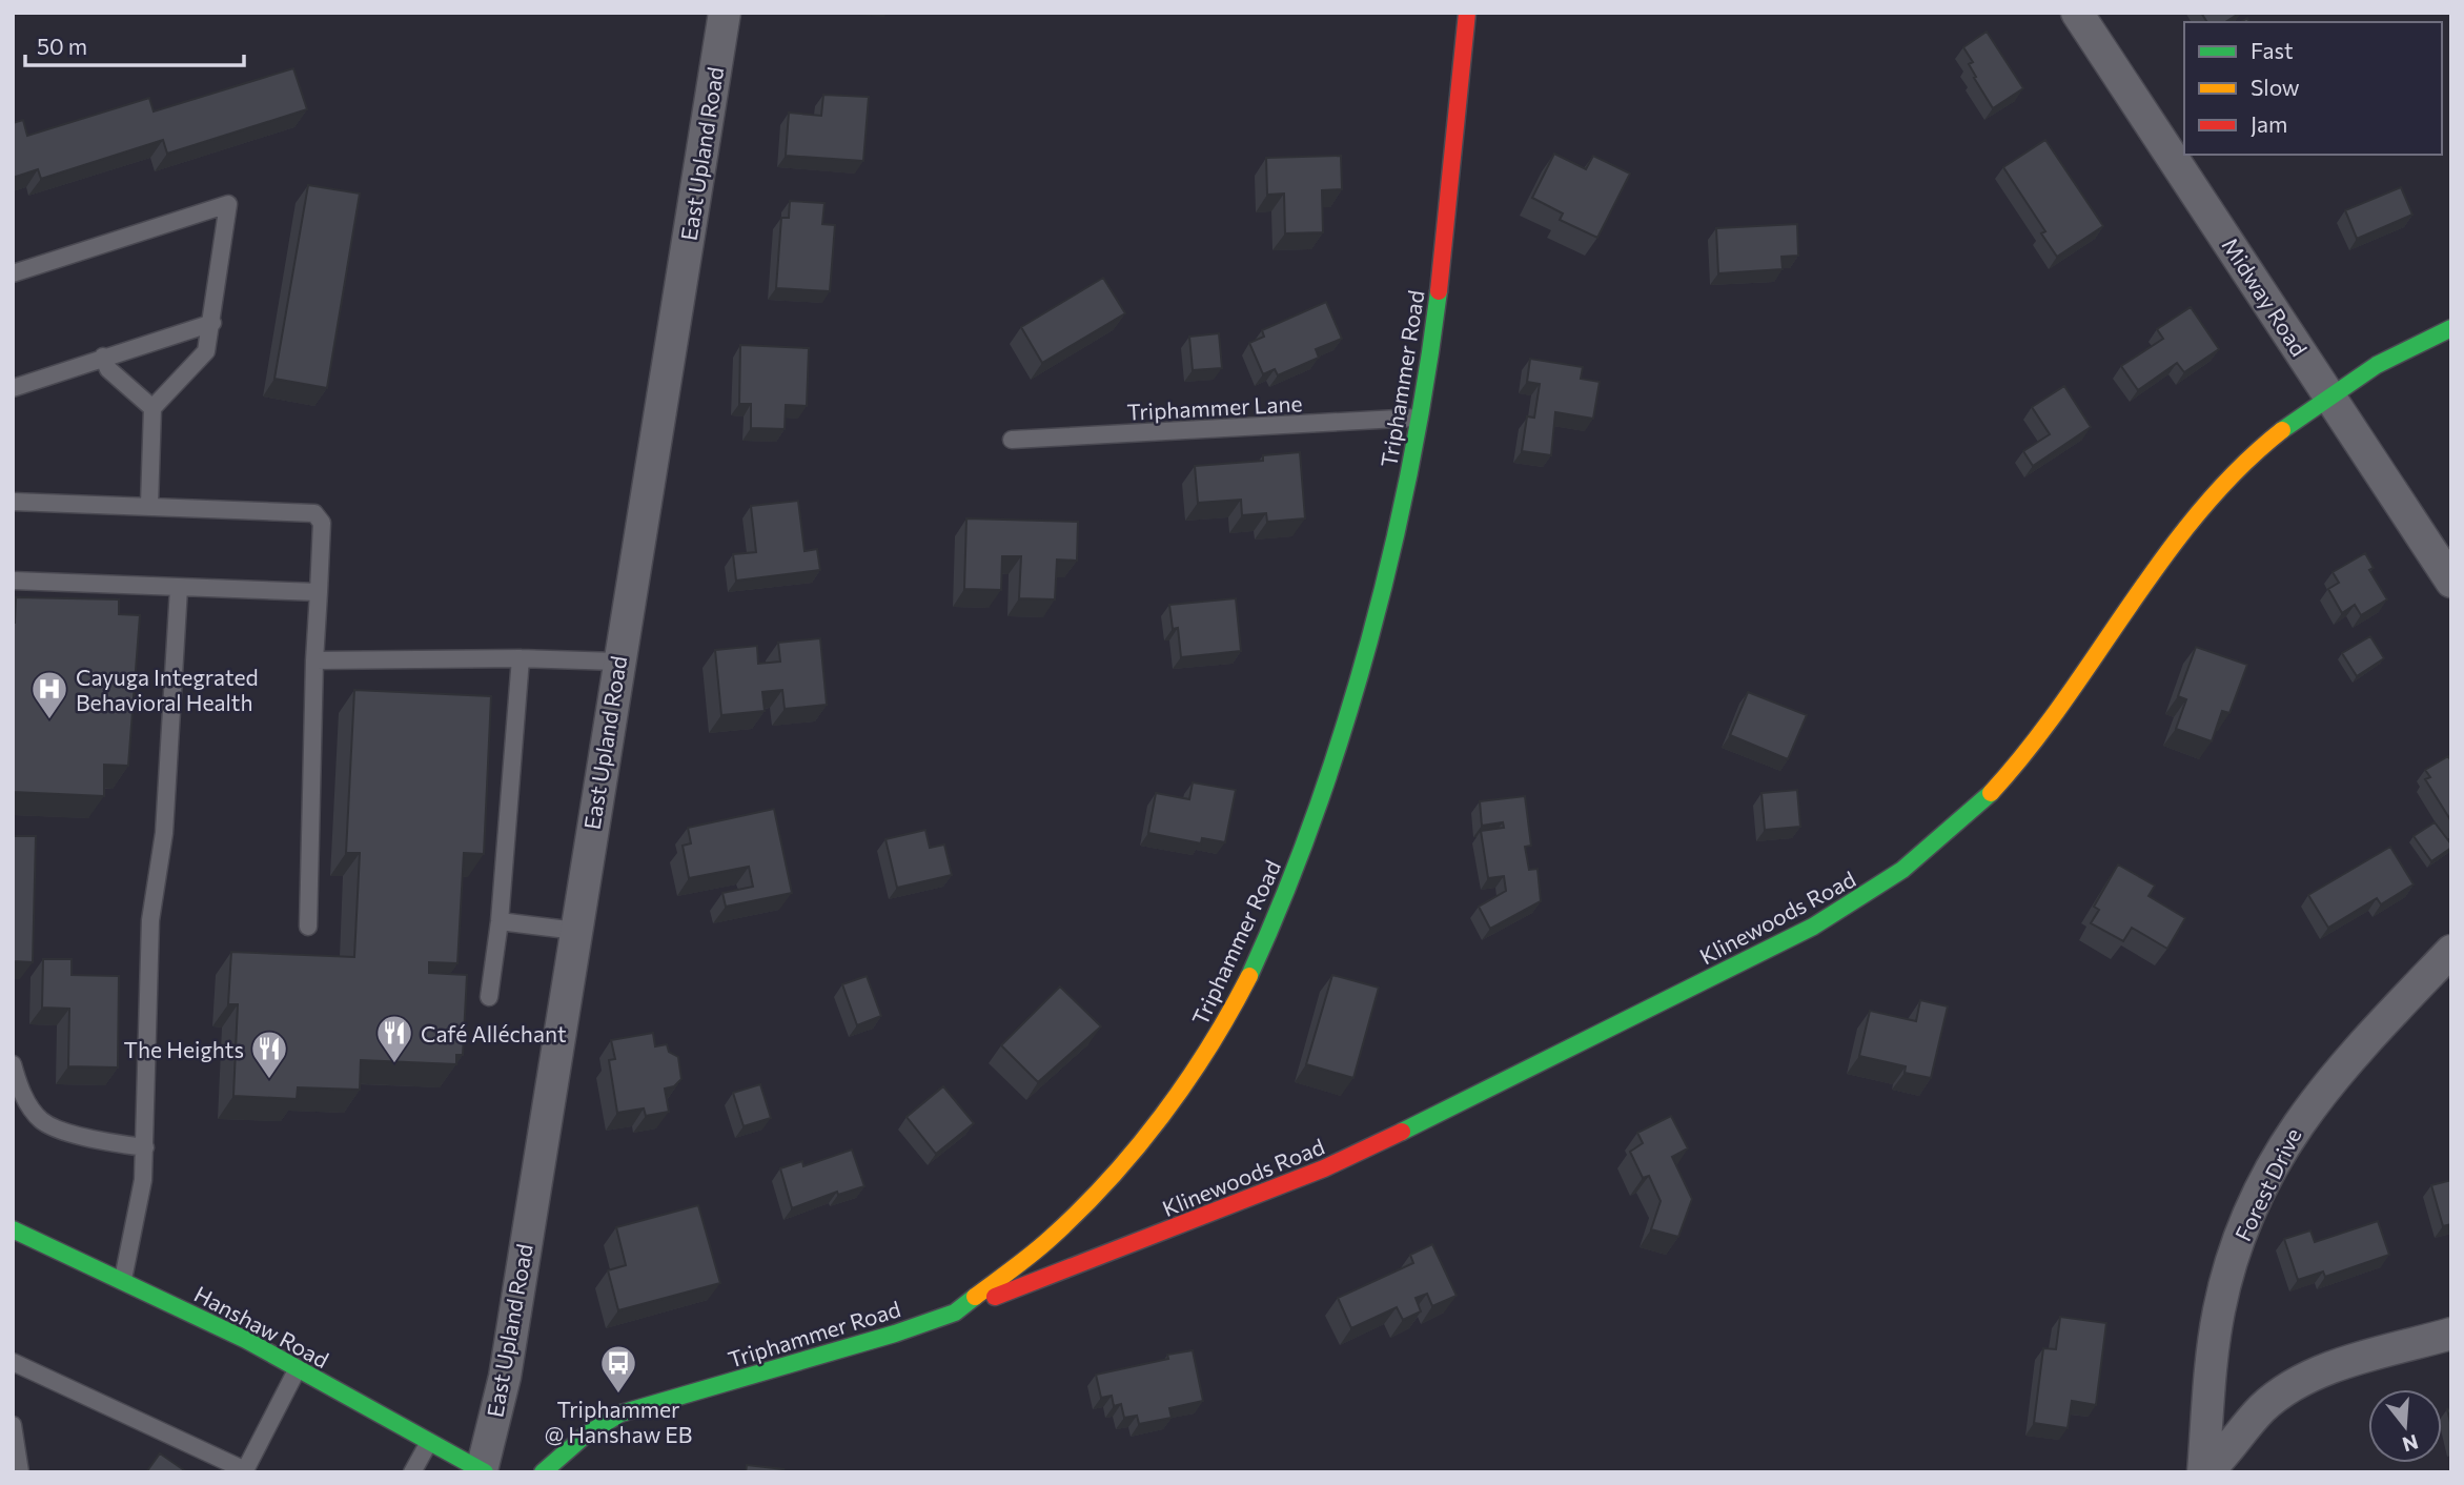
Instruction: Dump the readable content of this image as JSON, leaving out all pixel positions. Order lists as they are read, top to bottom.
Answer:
{
  "streets": {
    "street": [
      "East Upland Road",
      "Midway Road",
      "Triphammer Road",
      "Klinewoods Road",
      "Forest Drive",
      "Hanshaw Road"
    ],
    "lane": ["Triphammer Lane"]
  },
  "crossings": [
    ["East Upland Road", "Hanshaw Road"],
    ["Midway Road", "Klinewoods Road"],
    ["Triphammer Road", "Triphammer Lane"],
    ["Triphammer Road", "Klinewoods Road"]
  ],
  "places": {
    "hospital": ["Cayuga Integrated Behavioral Health"],
    "restaurant": ["Café Alléchant", "The Heights"],
    "bus stop": ["Triphammer @ Hanshaw EB"]
  },
  "legend": ["Fast", "Slow", "Jam"],
  "scale_bar": "50 m",
  "north": "bottom"
}
